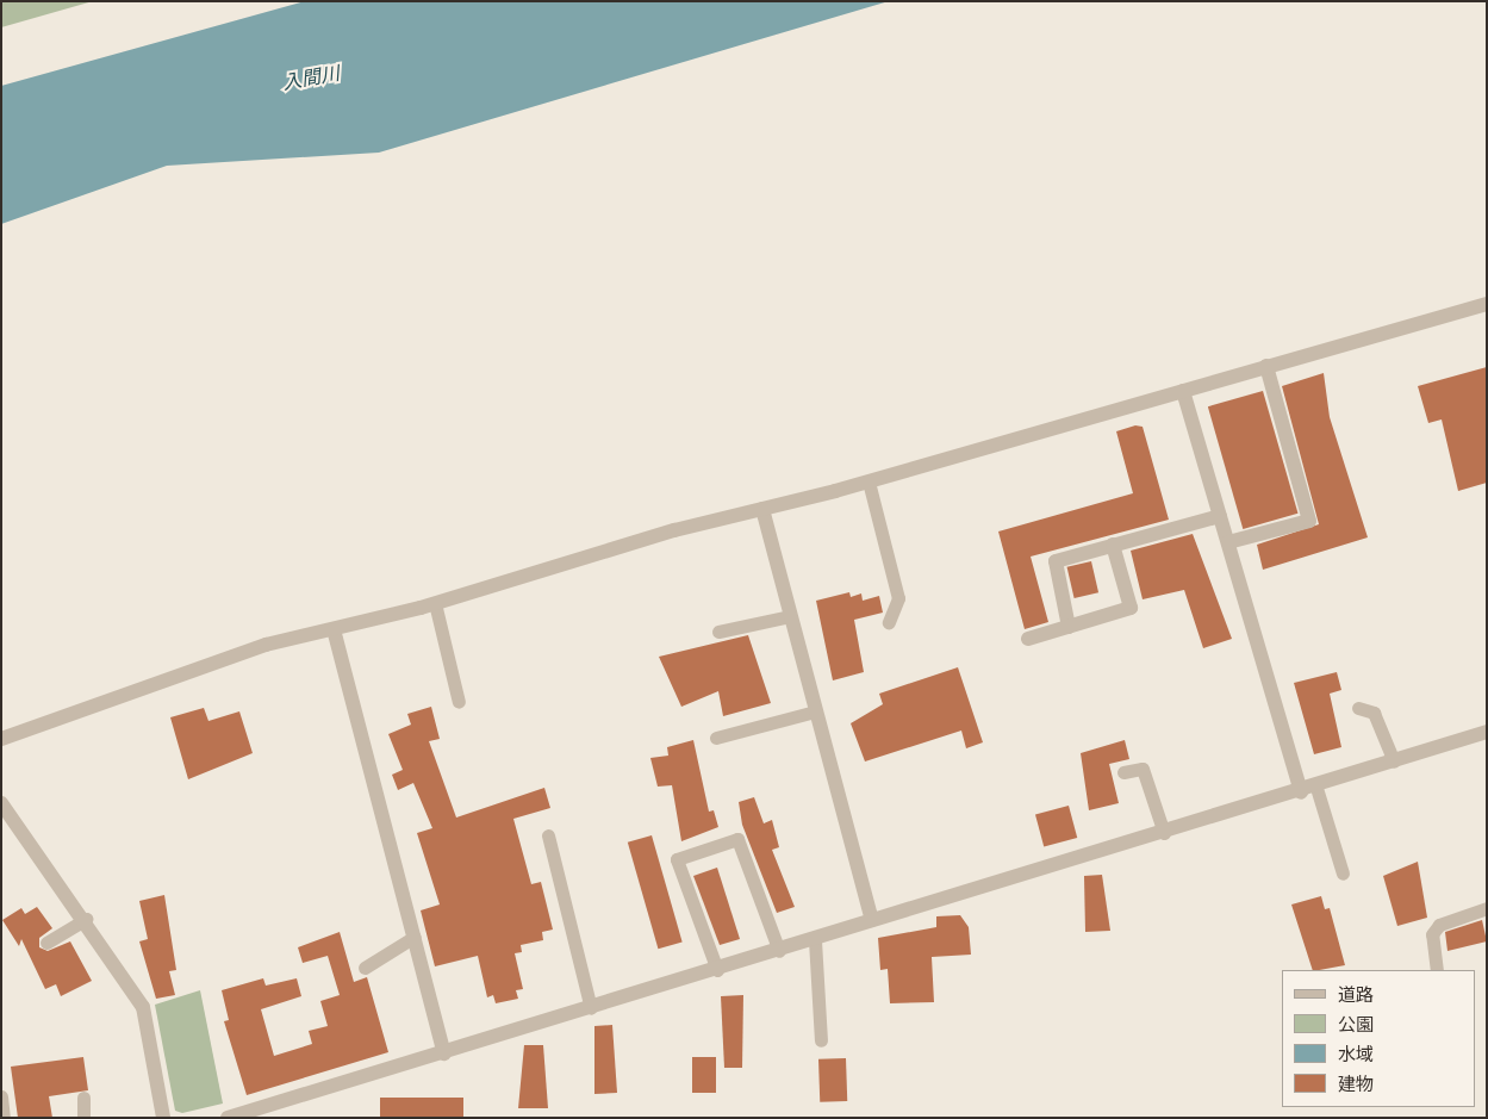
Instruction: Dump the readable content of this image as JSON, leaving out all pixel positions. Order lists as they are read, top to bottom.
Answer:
{
  "water": ["入間川"],
  "legend": [
    "道路",
    "公園",
    "水域",
    "建物"
  ]
}
